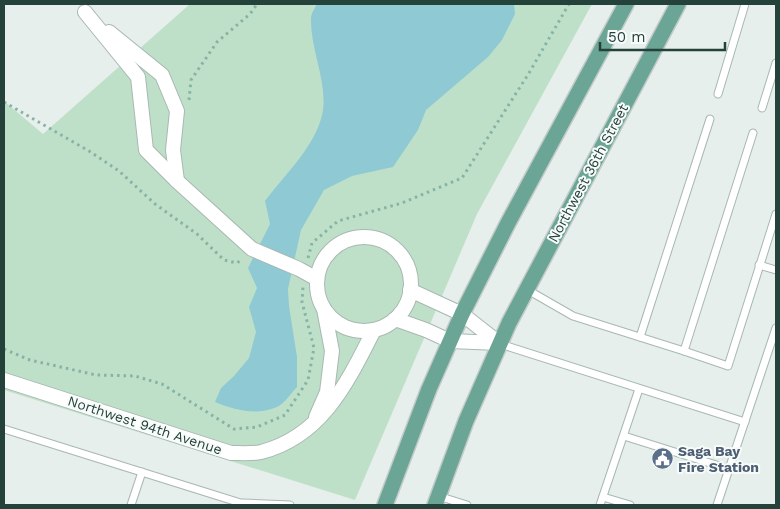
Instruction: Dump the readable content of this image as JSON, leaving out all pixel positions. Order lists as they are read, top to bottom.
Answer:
{
  "streets": {
    "main road": ["Northwest 36th Street"],
    "street": ["Northwest 94th Avenue"]
  },
  "places": {
    "public building": ["Saga Bay Fire Station"]
  },
  "scale_bar": "50 m"
}
